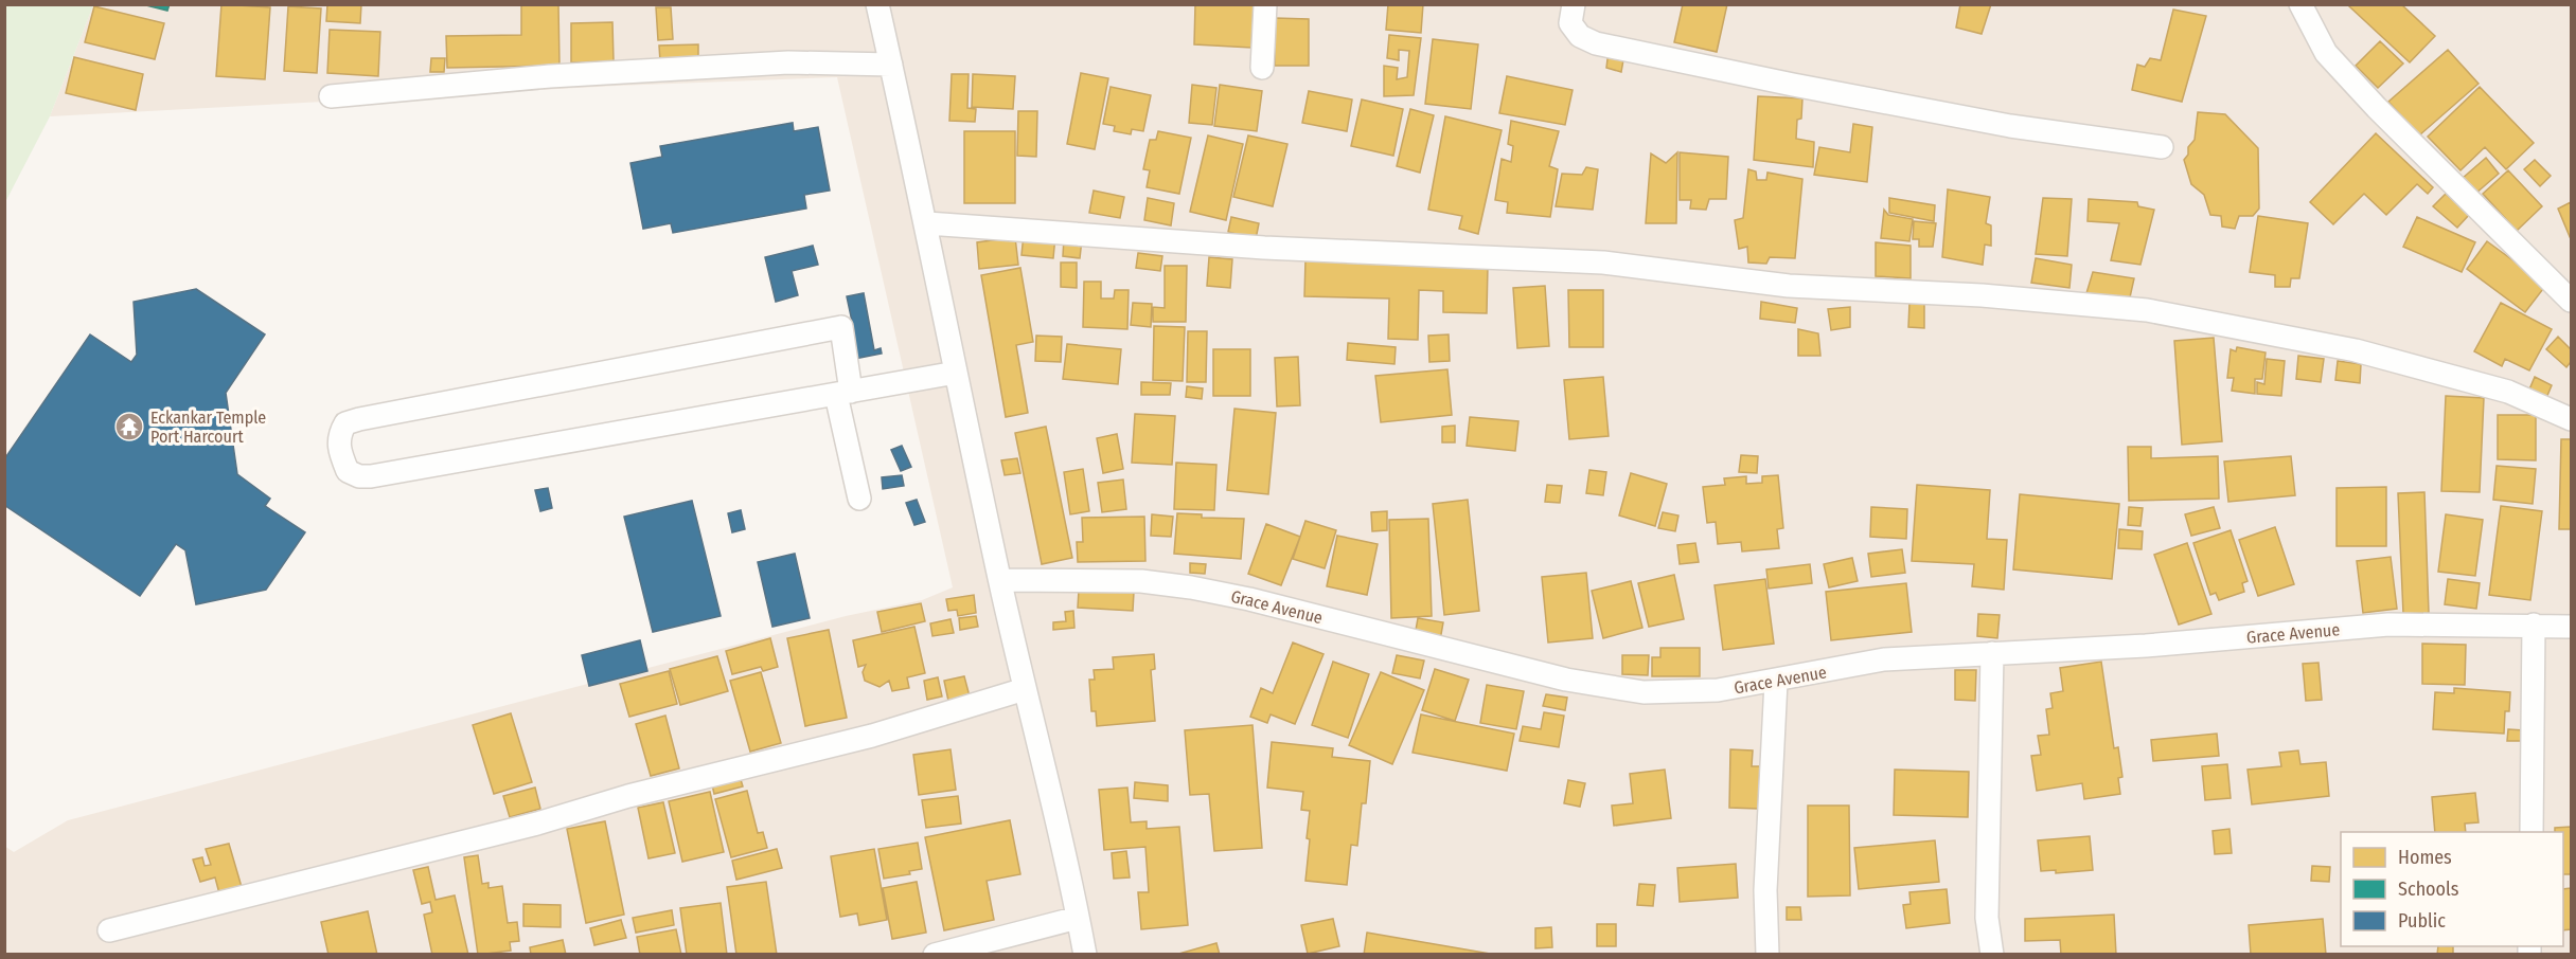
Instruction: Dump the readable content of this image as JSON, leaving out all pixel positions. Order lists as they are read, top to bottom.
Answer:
{
  "streets": {
    "street": ["Grace Avenue"]
  },
  "places": {
    "temple": ["Eckankar Temple Port Harcourt"]
  },
  "legend": ["Homes", "Schools", "Public"]
}
